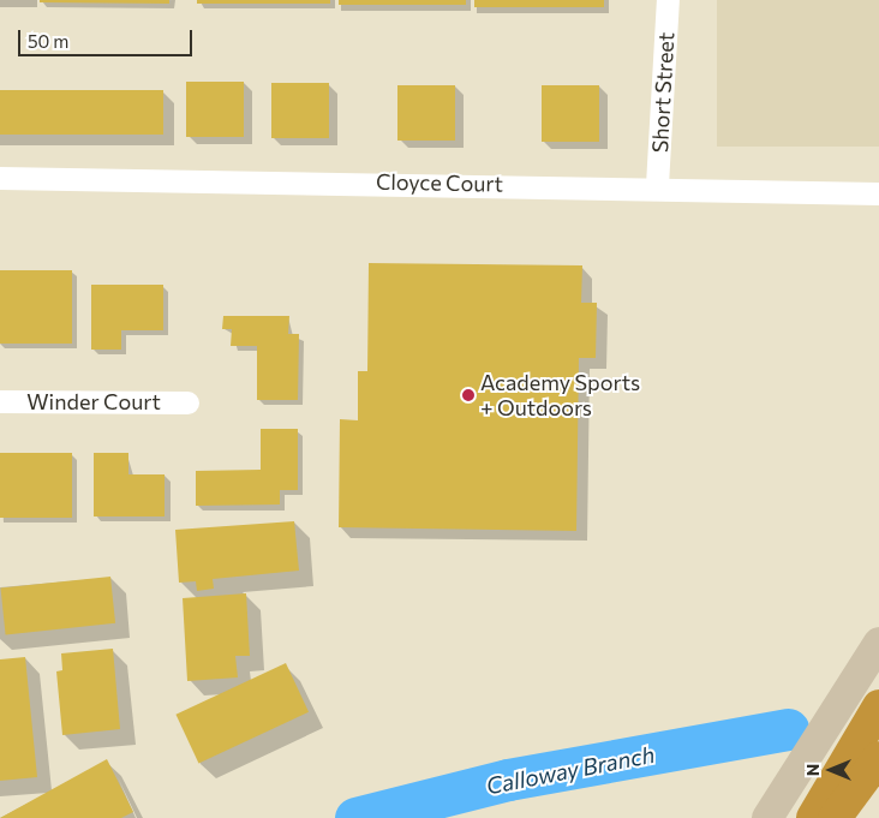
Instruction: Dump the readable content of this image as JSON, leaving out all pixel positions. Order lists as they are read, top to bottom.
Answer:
{
  "streets": {
    "street": ["Short Street", "Cloyce Court", "Winder Court"]
  },
  "crossings": [
    ["Short Street", "Cloyce Court"]
  ],
  "water": ["Calloway Branch"],
  "places": ["Academy Sports + Outdoors"],
  "scale_bar": "50 m",
  "north": "left"
}
